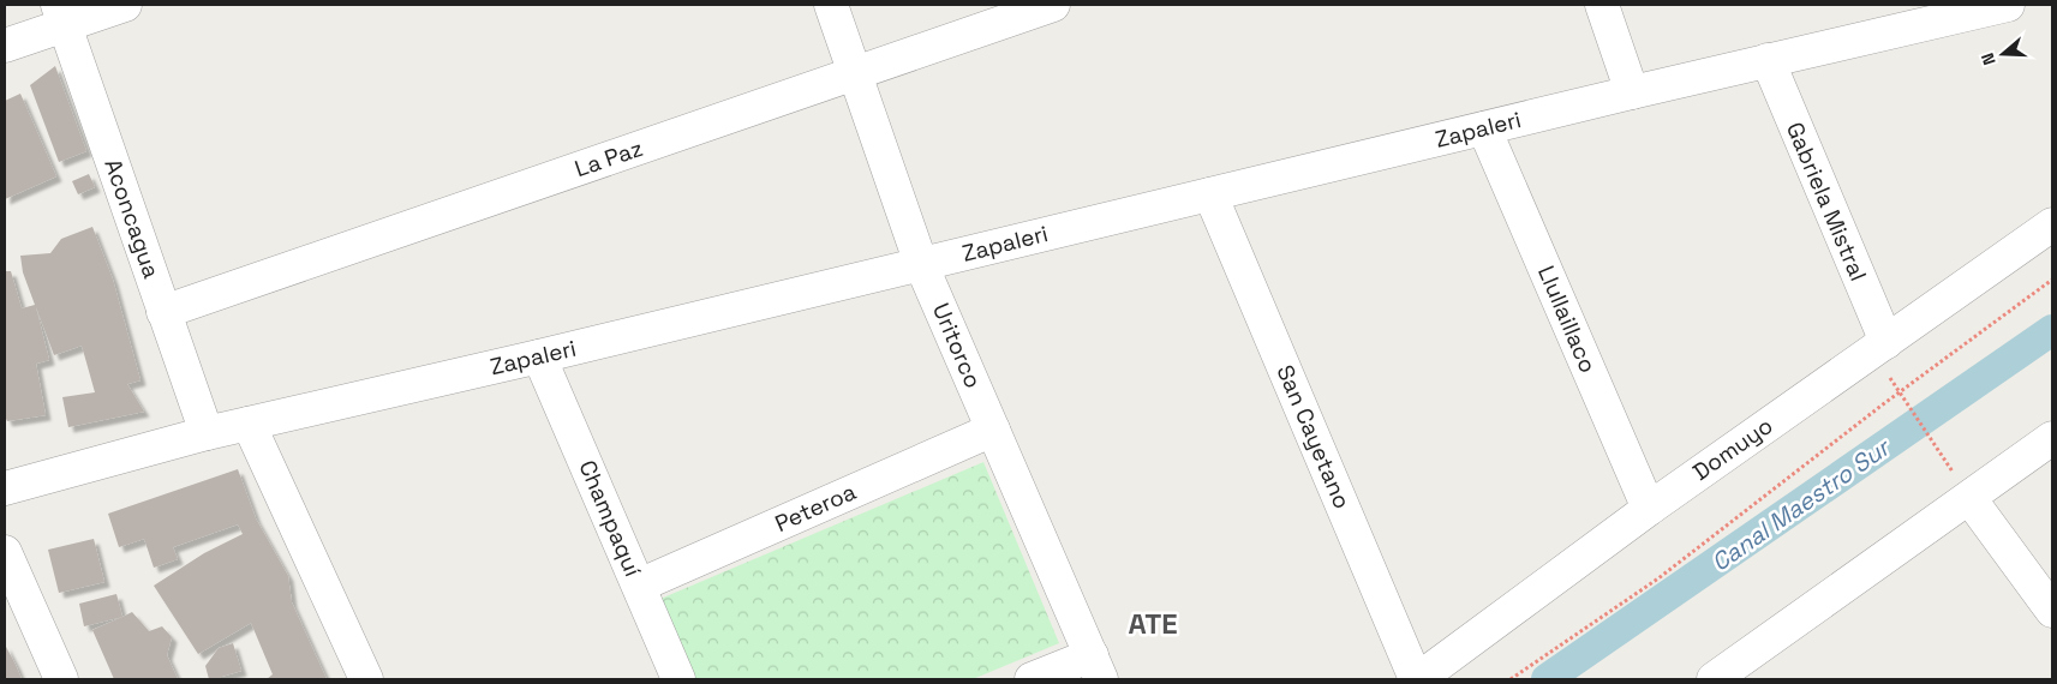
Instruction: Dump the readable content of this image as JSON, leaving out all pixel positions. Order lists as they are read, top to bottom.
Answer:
{
  "streets": {
    "street": [
      "Zapaleri",
      "La Paz",
      "Gabriela Mistral",
      "Aconcagua",
      "Llullaillaco",
      "Uritorco",
      "San Cayetano",
      "Domuyo",
      "Peteroa",
      "Champaquí"
    ]
  },
  "crossings": [
    ["Zapaleri", "Gabriela Mistral"],
    ["Zapaleri", "Aconcagua"],
    ["Zapaleri", "Llullaillaco"],
    ["Zapaleri", "Uritorco"],
    ["Zapaleri", "San Cayetano"],
    ["Zapaleri", "Champaquí"],
    ["La Paz", "Aconcagua"],
    ["La Paz", "Uritorco"],
    ["Gabriela Mistral", "Domuyo"],
    ["Llullaillaco", "Domuyo"],
    ["Uritorco", "Peteroa"],
    ["San Cayetano", "Domuyo"],
    ["Peteroa", "Champaquí"]
  ],
  "districts": ["ATE"],
  "water": ["Canal Maestro Sur"],
  "north": "left"
}
